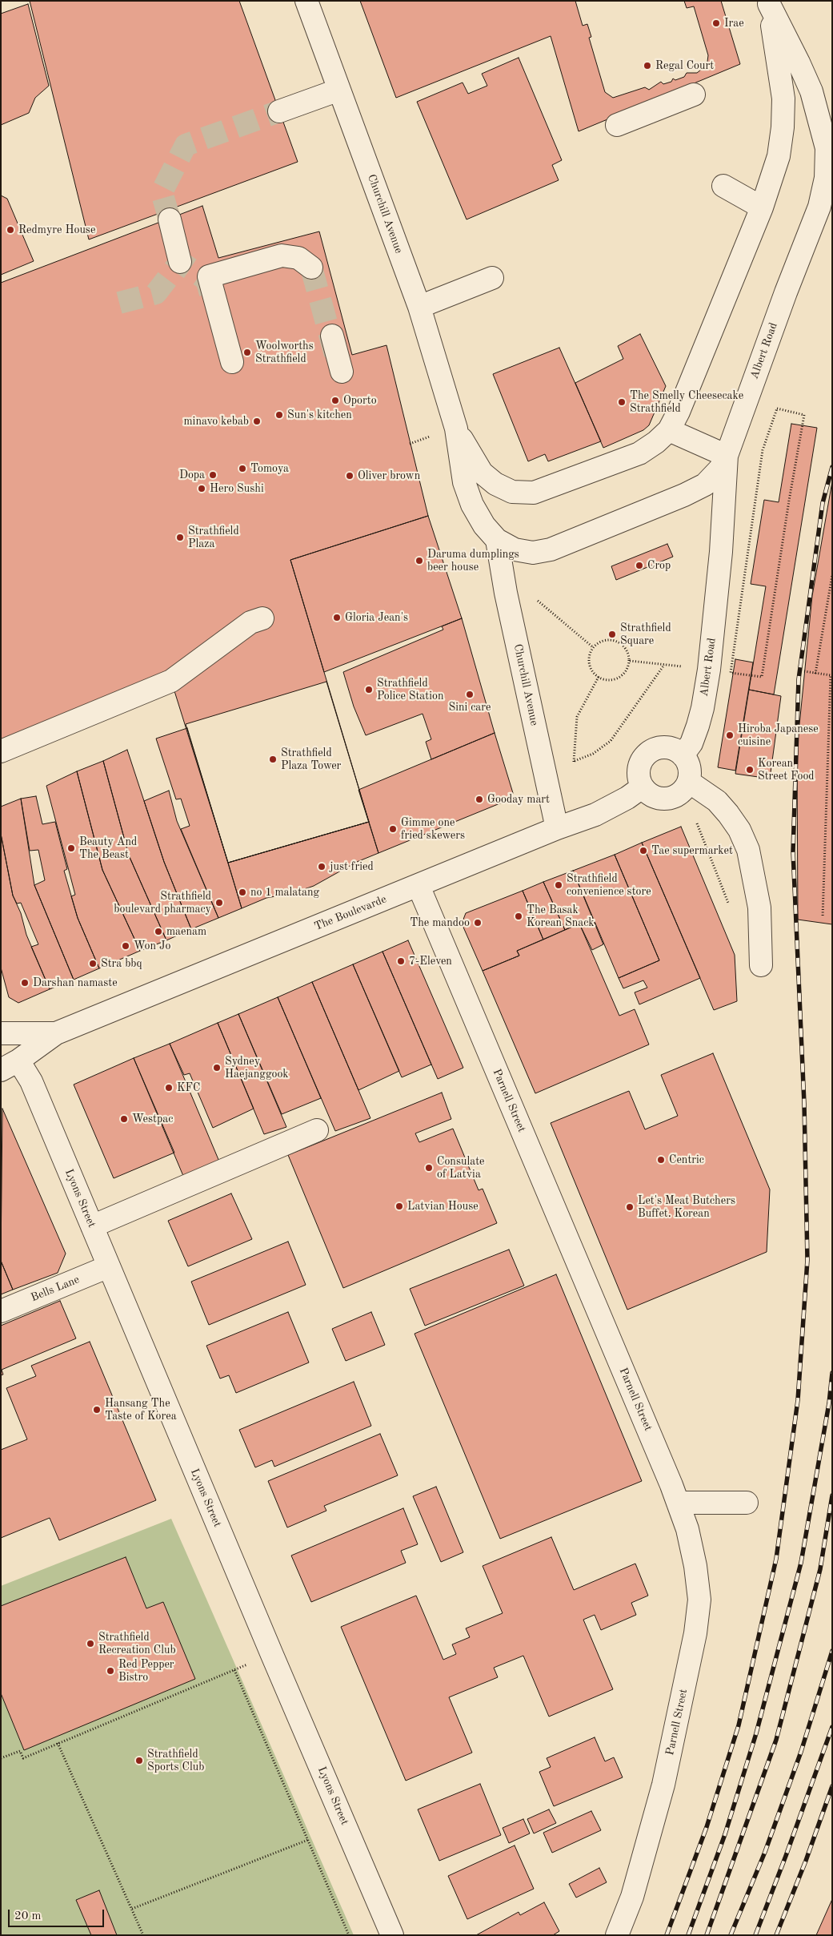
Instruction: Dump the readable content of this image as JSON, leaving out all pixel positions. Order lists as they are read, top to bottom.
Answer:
{
  "streets": {
    "street": [
      "Churchill Avenue",
      "Albert Road",
      "The Boulevarde",
      "Parnell Street",
      "Lyons Street",
      "Bells Lane"
    ]
  },
  "crossings": [
    ["Churchill Avenue", "The Boulevarde"],
    ["Albert Road", "The Boulevarde"],
    ["The Boulevarde", "Parnell Street"],
    ["The Boulevarde", "Lyons Street"],
    ["Lyons Street", "Bells Lane"]
  ],
  "places": [
    "Irae",
    "Regal Court",
    "Redmyre House",
    "Woolworths Strathfield",
    "Oporto",
    "The Smelly Cheesecake Strathfield",
    "Sun's kitchen",
    "minavo kebab",
    "Tomoya",
    "Dopa",
    "Oliver brown",
    "Hero Sushi",
    "Strathfield Plaza",
    "Daruma dumplings beer house",
    "Crop",
    "Gloria Jean's",
    "Strathfield Square",
    "Strathfield Police Station",
    "Sini care",
    "Hiroba Japanese cuisine",
    "Strathfield Plaza Tower",
    "Korean Street Food",
    "Gooday mart",
    "Gimme one fried skewers",
    "Beauty And The Beast",
    "Tae supermarket",
    "just fried",
    "Strathfield convenience store",
    "no 1 malatang",
    "Strathfield boulevard pharmacy",
    "The Basak Korean Snack",
    "The mandoo",
    "maenam",
    "Won Jo",
    "7-Eleven",
    "Stra bbq",
    "Darshan namaste",
    "Sydney Haejanggook",
    "KFC",
    "Westpac",
    "Centric",
    "Consulate of Latvia",
    "Latvian House",
    "Let's Meat Butchers Buffet. Korean",
    "Hansang The Taste of Korea",
    "Strathfield Recreation Club",
    "Red Pepper Bistro",
    "Strathfield Sports Club"
  ],
  "scale_bar": "20 m"
}
